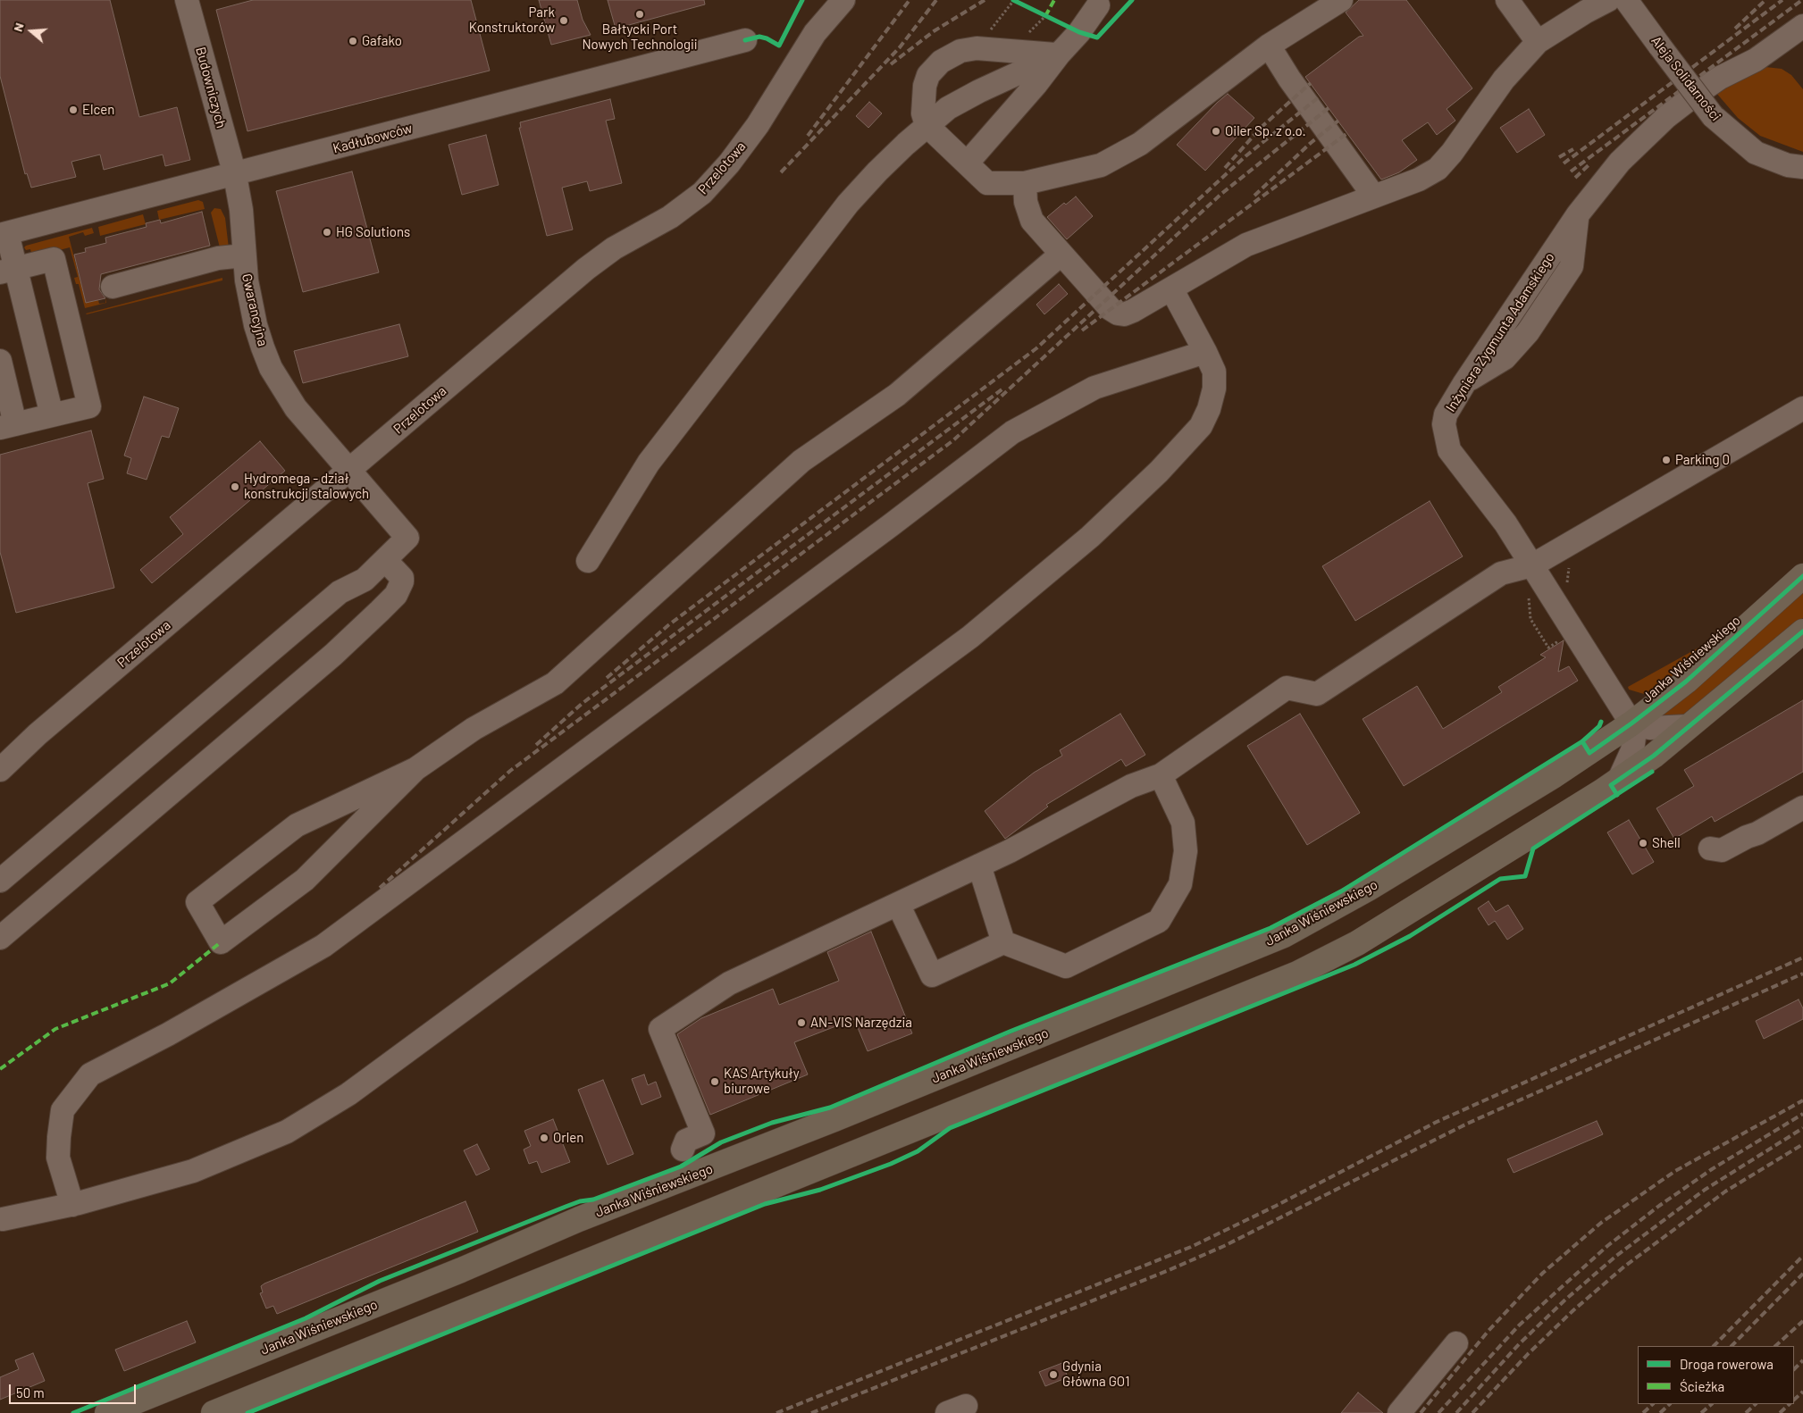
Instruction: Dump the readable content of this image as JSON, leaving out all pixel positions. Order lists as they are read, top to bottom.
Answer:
{
  "streets": {
    "highway": ["Janka Wiśniewskiego"],
    "street": [
      "Aleja Solidarności",
      "Budowniczych",
      "Kadłubowców",
      "Przelotowa",
      "Gwarancyjna",
      "Inżyniera Zygmunta Adamskiego"
    ]
  },
  "crossings": [
    ["Budowniczych", "Kadłubowców"],
    ["Budowniczych", "Gwarancyjna"],
    ["Kadłubowców", "Gwarancyjna"],
    ["Przelotowa", "Gwarancyjna"],
    ["Inżyniera Zygmunta Adamskiego", "Janka Wiśniewskiego"]
  ],
  "places": [
    "Bałtycki Port Nowych Technologii",
    "Park Konstruktorów",
    "Gafako",
    "Elcen",
    "Oiler Sp. z o.o.",
    "HG Solutions",
    "Parking 0",
    "Hydromega - dział konstrukcji stalowych",
    "Shell",
    "AN-VIS Narzędzia",
    "KAS Artykuły biurowe",
    "Orlen",
    "Gdynia Główna GO1"
  ],
  "legend": ["Droga rowerowa", "Ścieżka"],
  "scale_bar": "50 m",
  "north": "left"
}
